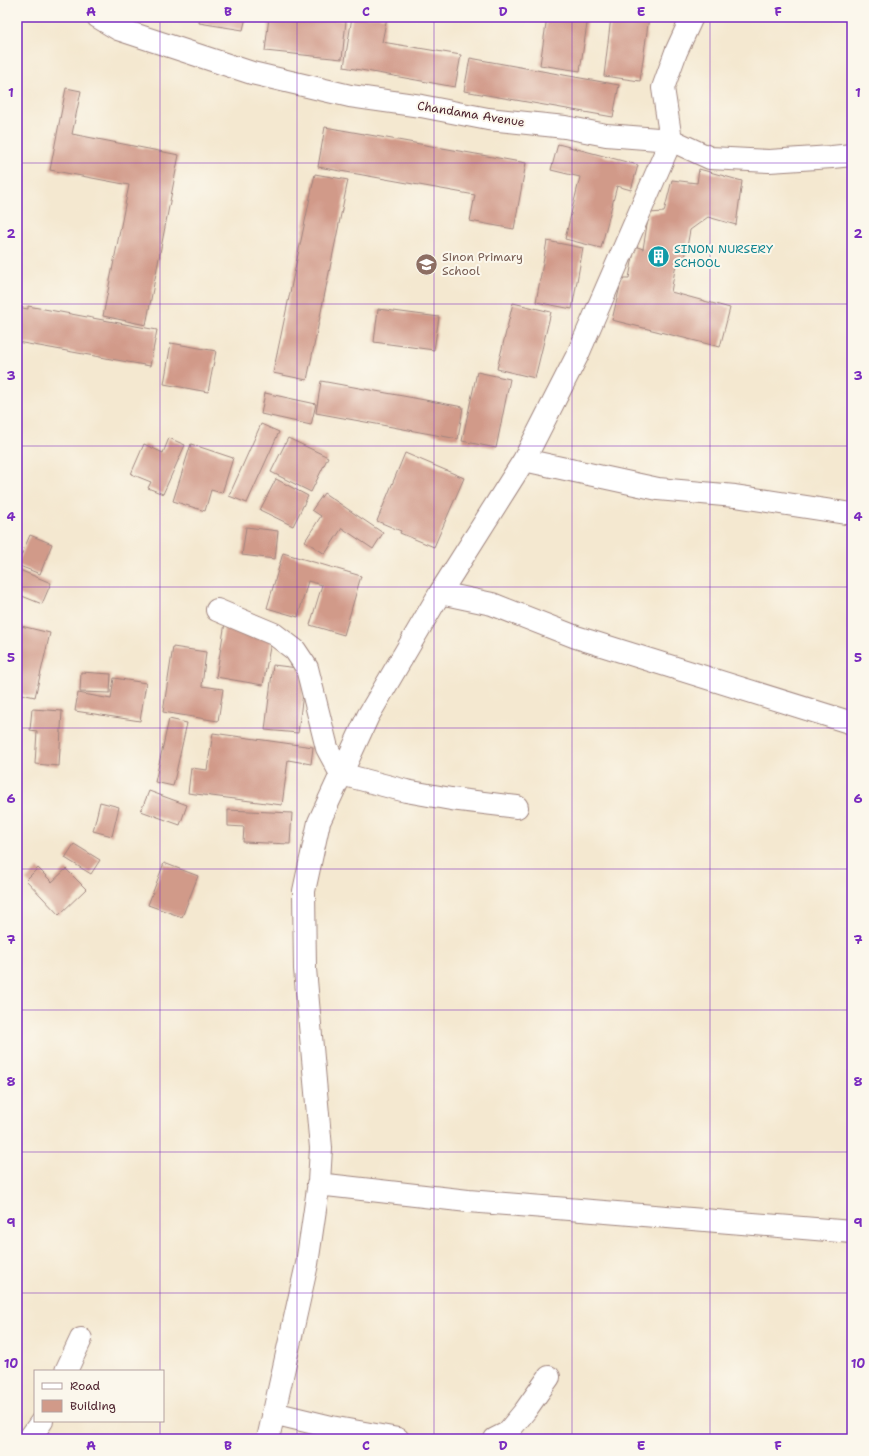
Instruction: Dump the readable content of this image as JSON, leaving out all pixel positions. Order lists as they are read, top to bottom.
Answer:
{
  "streets": {
    "street": ["Chandama Avenue"]
  },
  "places": {
    "building": ["SINON NURSERY SCHOOL"],
    "school or university": ["Sinon Primary School"]
  },
  "legend": ["Road", "Building"],
  "grid": {
    "columns": [
      "A",
      "B",
      "C",
      "D",
      "E",
      "F"
    ],
    "rows": [
      "1",
      "2",
      "3",
      "4",
      "5",
      "6",
      "7",
      "8",
      "9",
      "10"
    ]
  }
}
